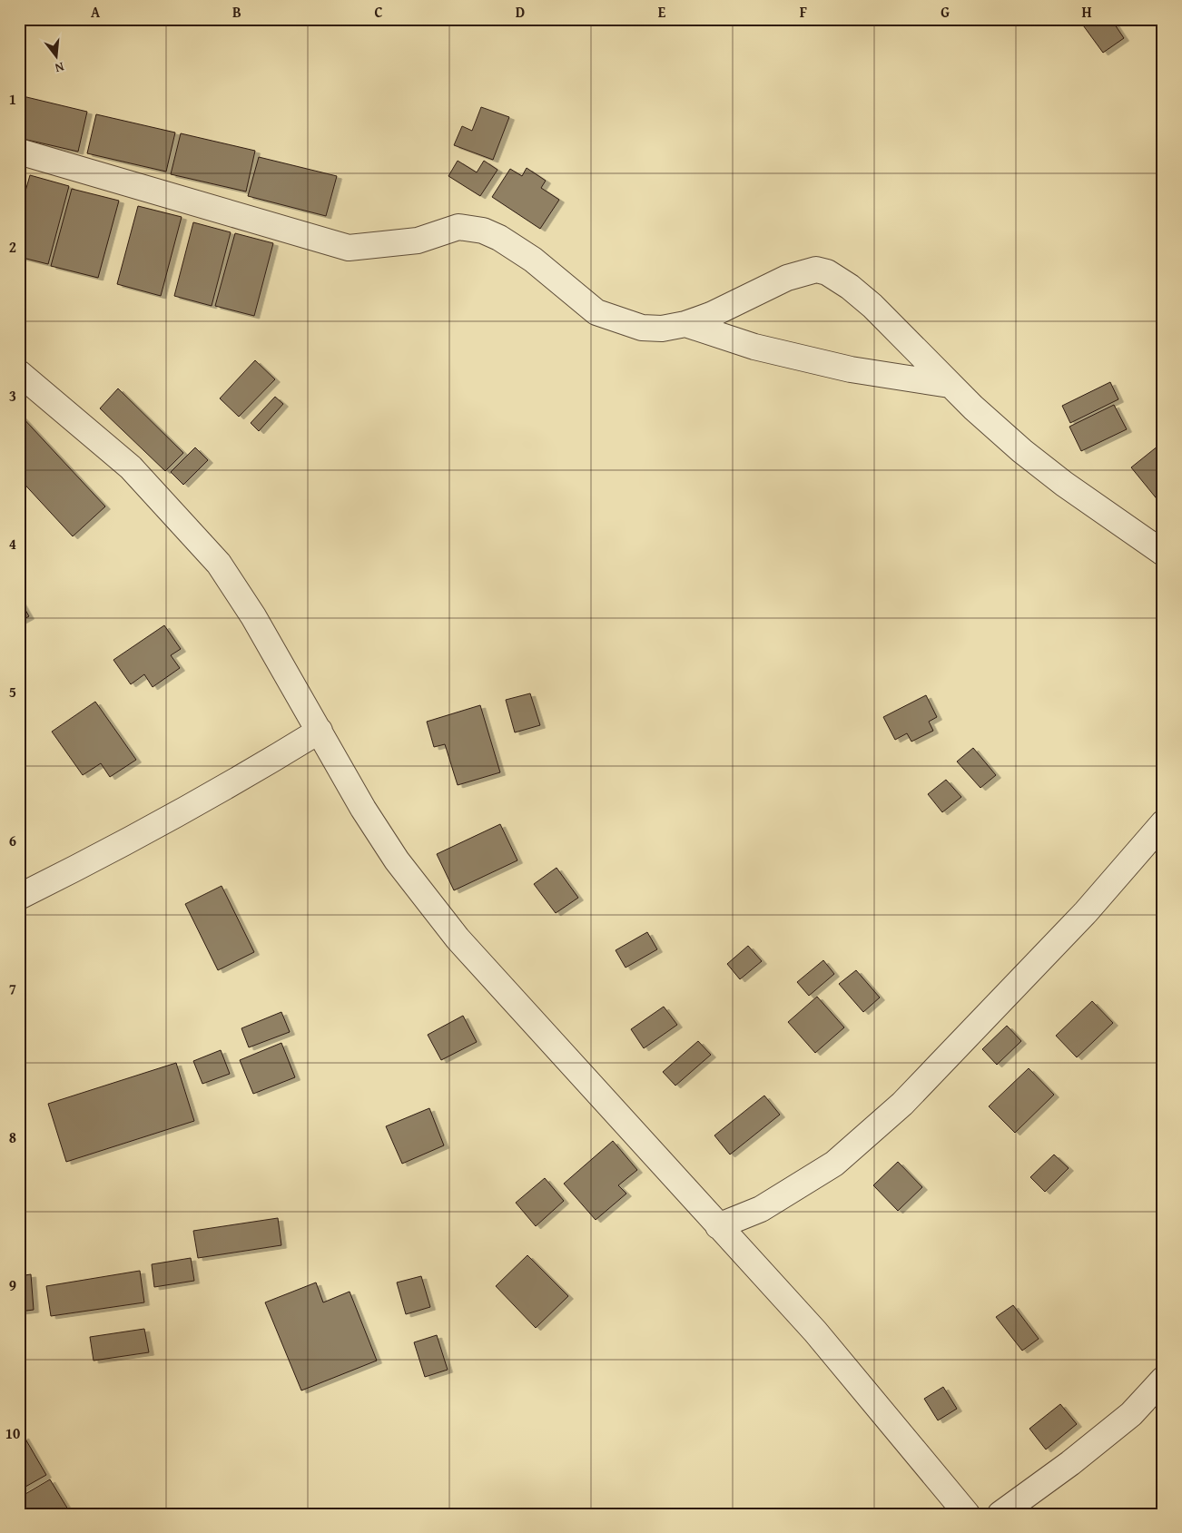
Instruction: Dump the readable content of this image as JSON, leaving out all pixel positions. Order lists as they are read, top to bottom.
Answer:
{
  "north": "bottom",
  "grid": {
    "columns": [
      "A",
      "B",
      "C",
      "D",
      "E",
      "F",
      "G",
      "H"
    ],
    "rows": [
      "1",
      "2",
      "3",
      "4",
      "5",
      "6",
      "7",
      "8",
      "9",
      "10"
    ]
  }
}
